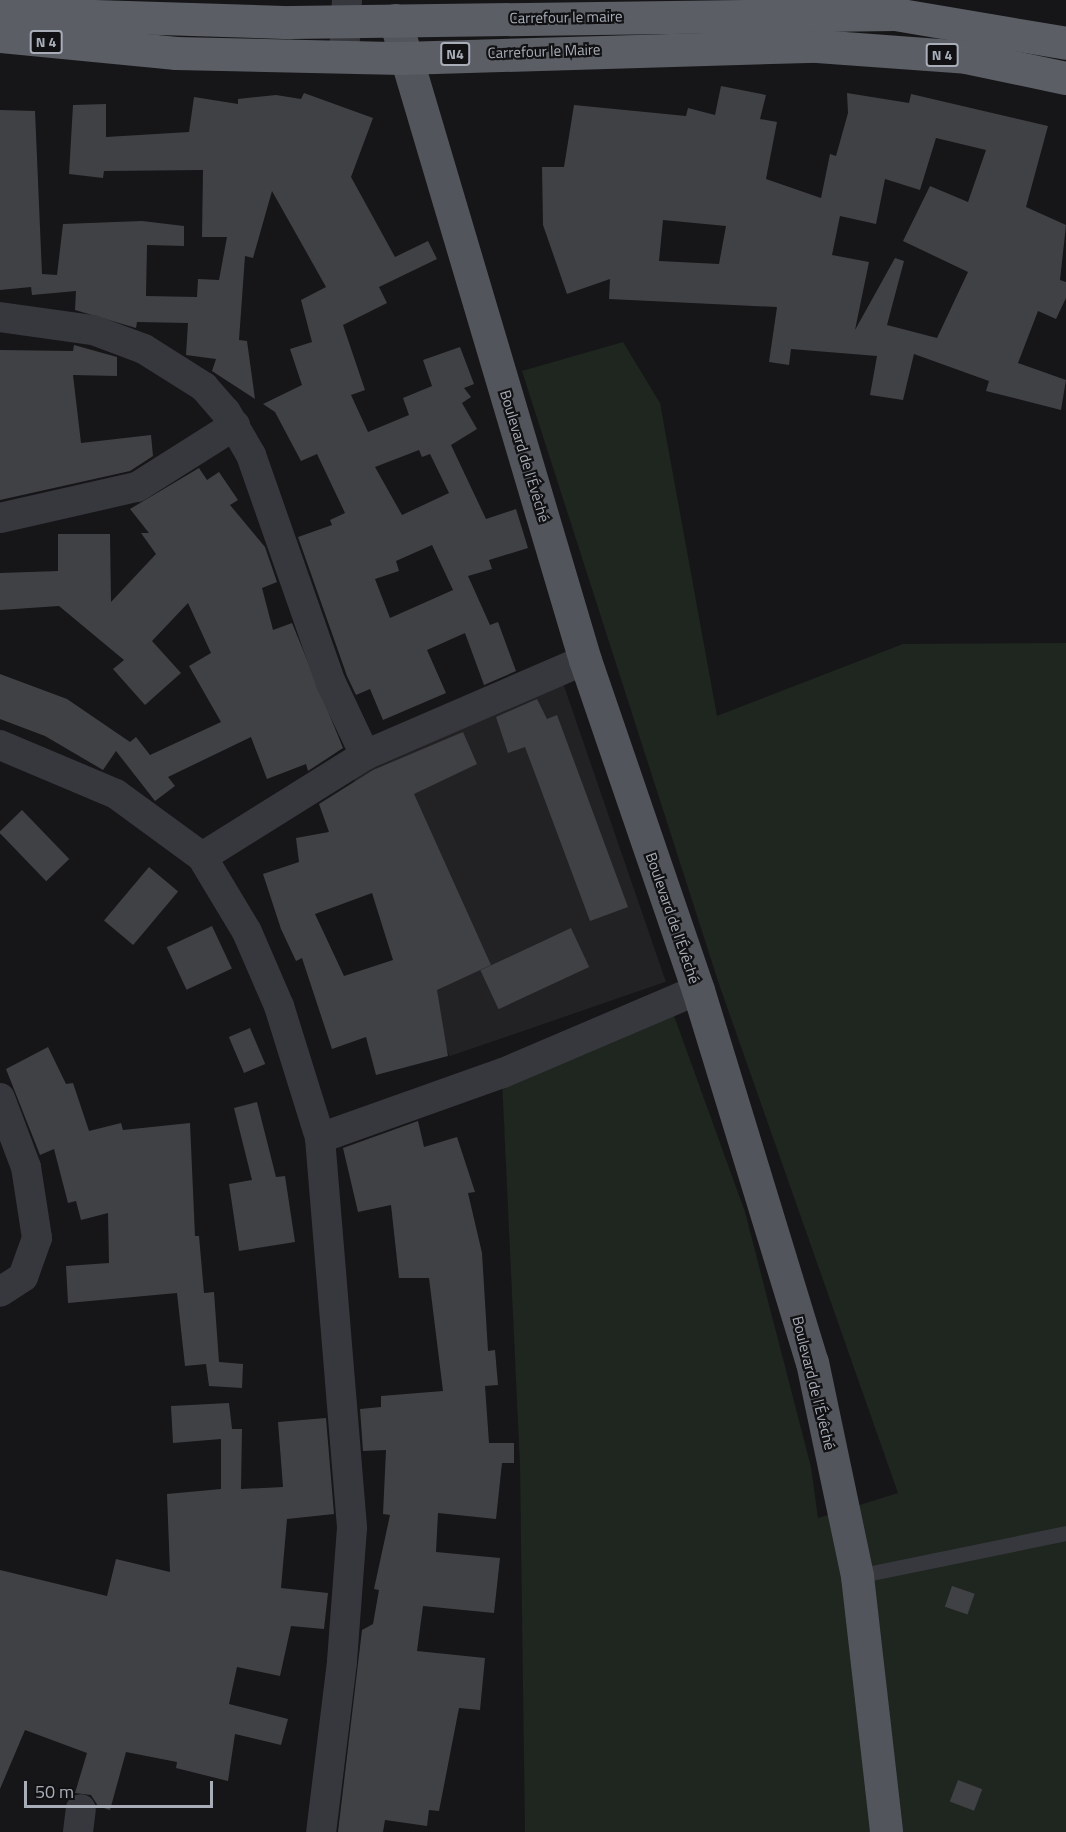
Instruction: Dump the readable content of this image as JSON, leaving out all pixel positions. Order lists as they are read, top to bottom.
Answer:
{
  "streets": {
    "highway": [
      "Carrefour le maire",
      "N 4",
      "Carrefour le Maire",
      "N4"
    ],
    "main road": ["Boulevard de l'Évêché"]
  },
  "crossings": [
    ["Carrefour le maire", "Boulevard de l'Évêché"],
    ["N 4", "Carrefour le Maire"],
    ["Carrefour le Maire", "Boulevard de l'Évêché"]
  ],
  "scale_bar": "50 m"
}
